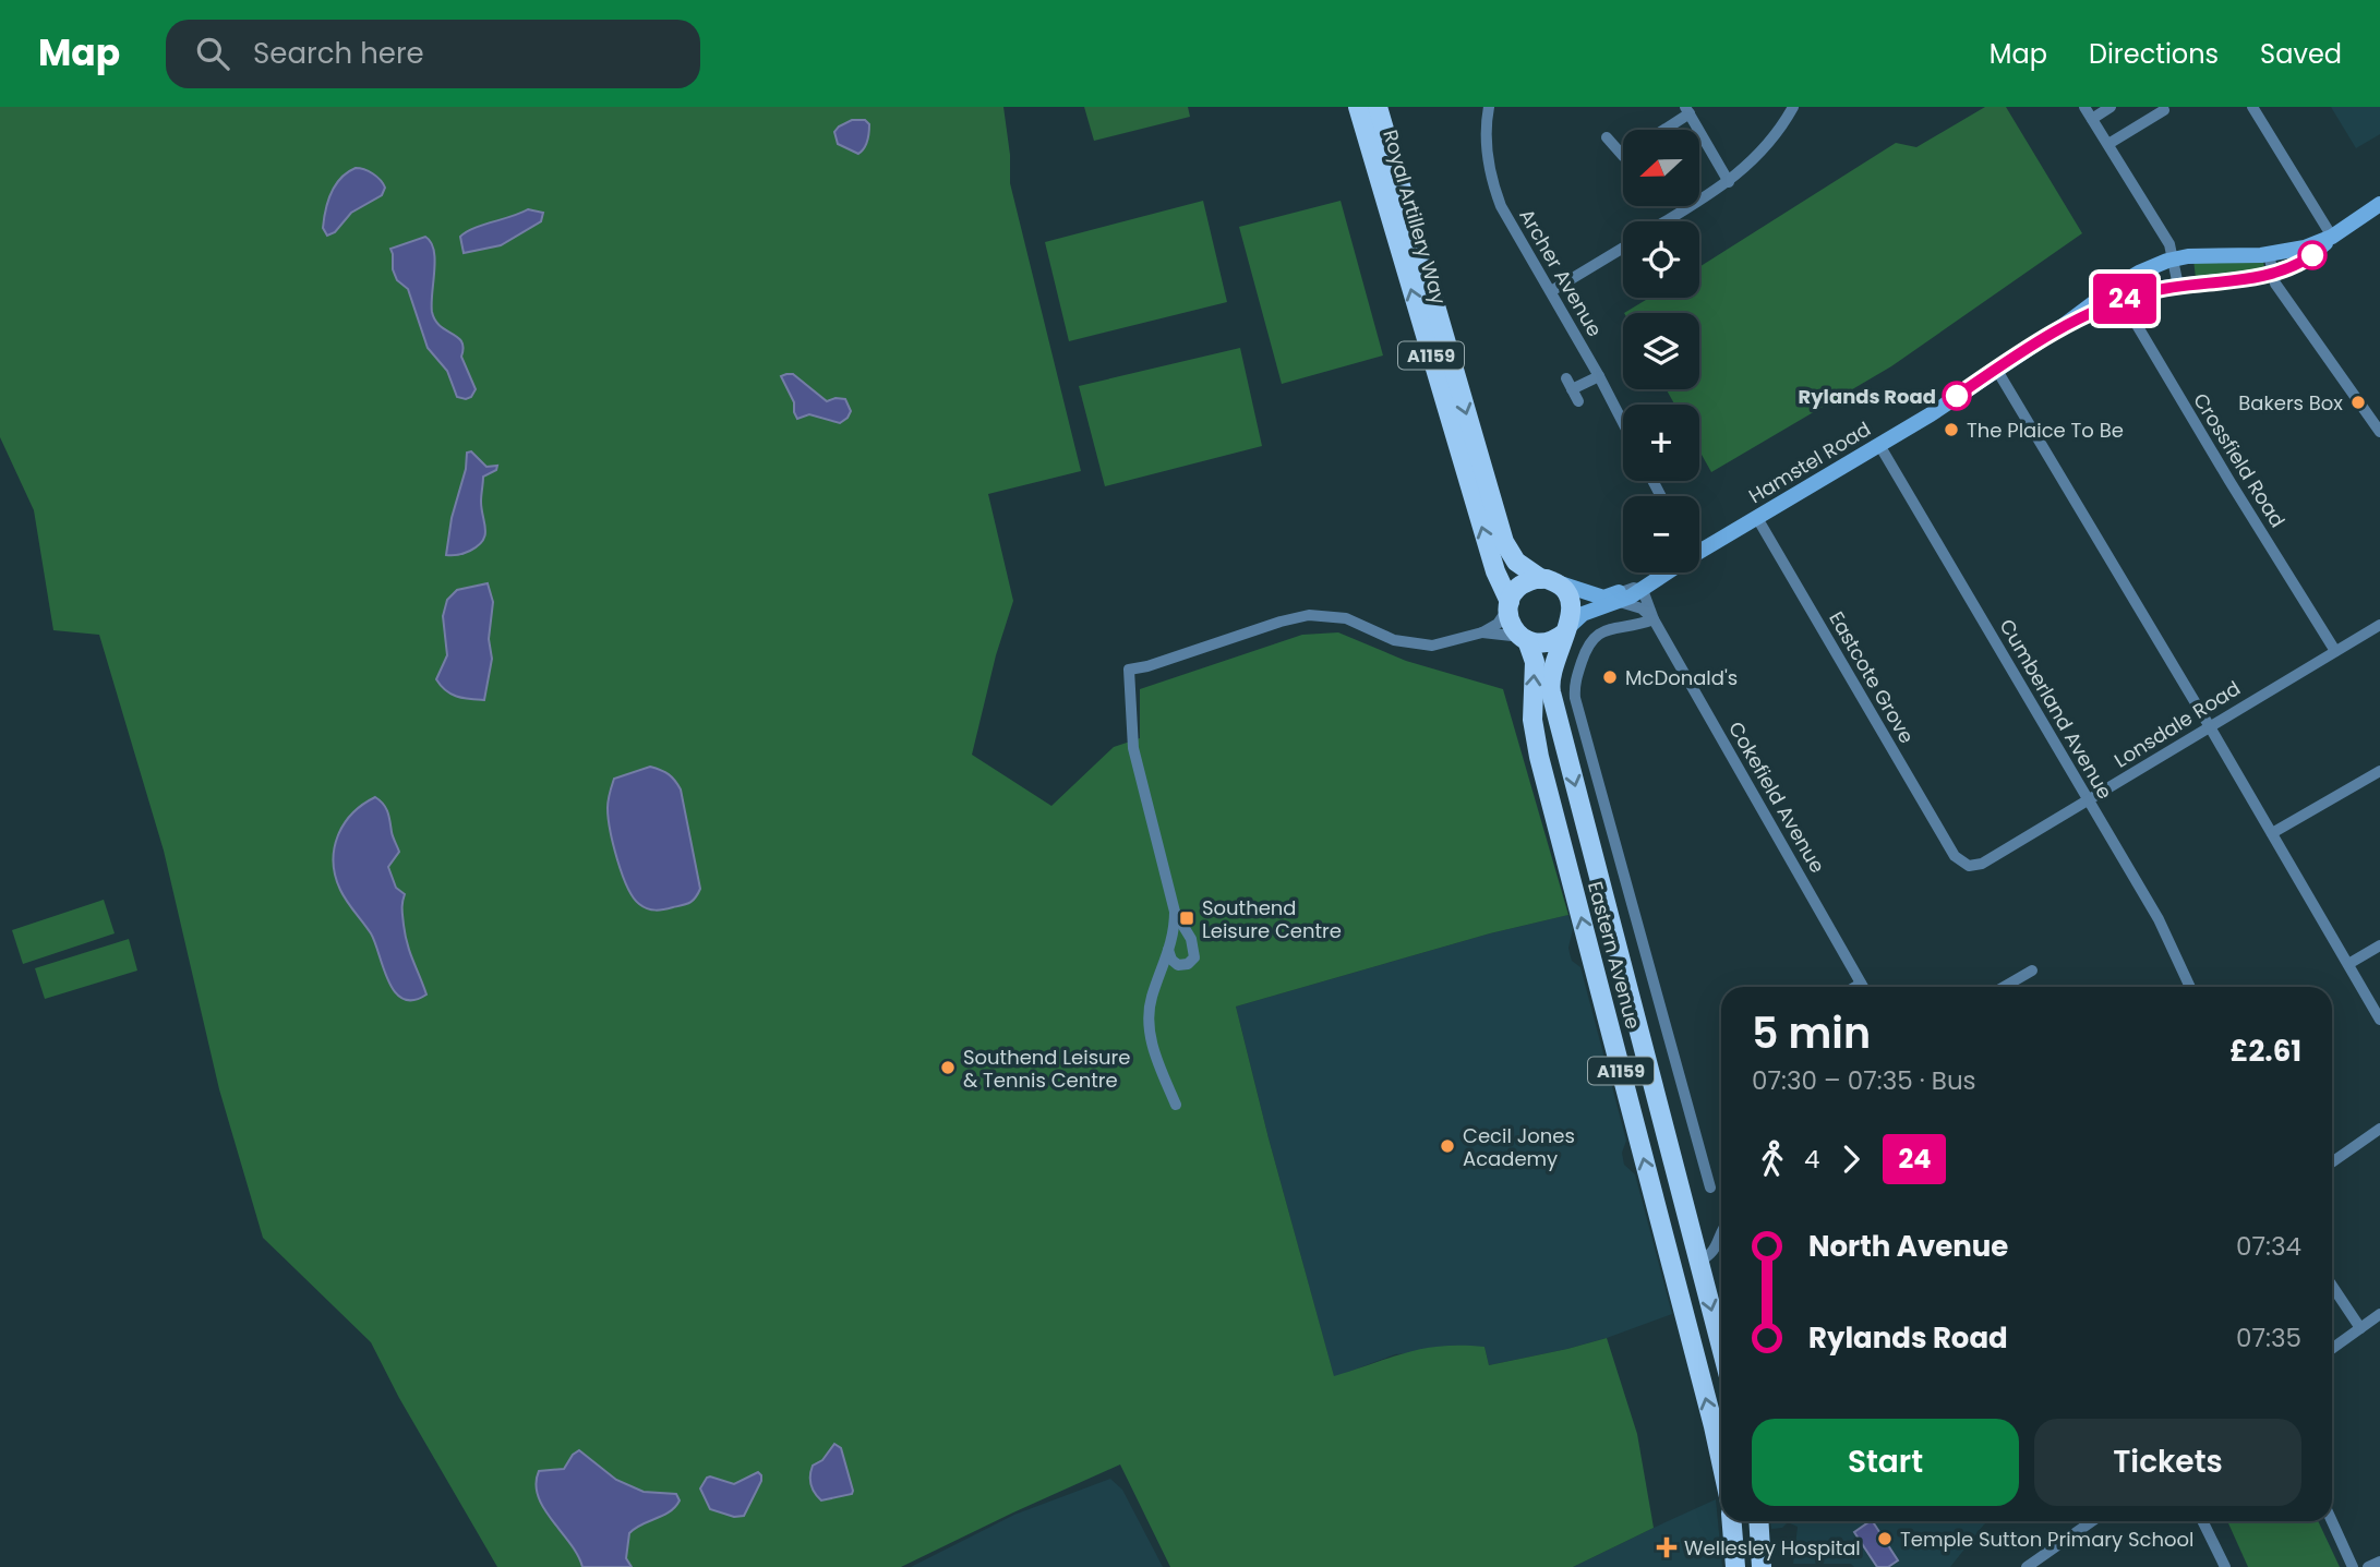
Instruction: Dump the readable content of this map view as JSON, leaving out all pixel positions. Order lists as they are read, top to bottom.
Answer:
{
  "streets": {
    "main road": ["Royal Artillery Way", "A1159", "Eastern Avenue"],
    "street": [
      "Archer Avenue",
      "Crossfield Road",
      "Hamstel Road",
      "Eastcote Grove",
      "Cumberland Avenue",
      "Lonsdale Road",
      "Cokefield Avenue"
    ]
  },
  "crossings": [
    ["Royal Artillery Way", "Hamstel Road"],
    ["Royal Artillery Way", "Eastern Avenue"],
    ["Crossfield Road", "Hamstel Road"],
    ["Crossfield Road", "Lonsdale Road"],
    ["Hamstel Road", "Eastcote Grove"],
    ["Hamstel Road", "Cumberland Avenue"],
    ["Hamstel Road", "Cokefield Avenue"],
    ["Hamstel Road", "Eastern Avenue"],
    ["Eastcote Grove", "Lonsdale Road"],
    ["Cumberland Avenue", "Lonsdale Road"]
  ],
  "places": {
    "other": [
      "Rylands Road",
      "Bakers Box",
      "The Plaice To Be",
      "McDonald's",
      "Southend Leisure & Tennis Centre",
      "Cecil Jones Academy",
      "Temple Sutton Primary School"
    ],
    "transit": ["Southend Leisure Centre"],
    "health": ["Wellesley Hospital"]
  },
  "lines": ["bus line 24"],
  "north": "left",
  "page": {
    "header": "Map",
    "search": "Search here",
    "nav": ["Map", "Directions", "Saved"],
    "on_map": "24",
    "map_buttons": ["+", "−"],
    "heading": ["5 min", "07:30 – 07:35 · Bus", "£2.61"],
    "legs": ["4", "24"],
    "list": [
      {
        "name": "North Avenue",
        "value": "07:34"
      },
      {
        "name": "Rylands Road",
        "value": "07:35"
      }
    ],
    "buttons": ["Start", "Tickets"]
  }
}
